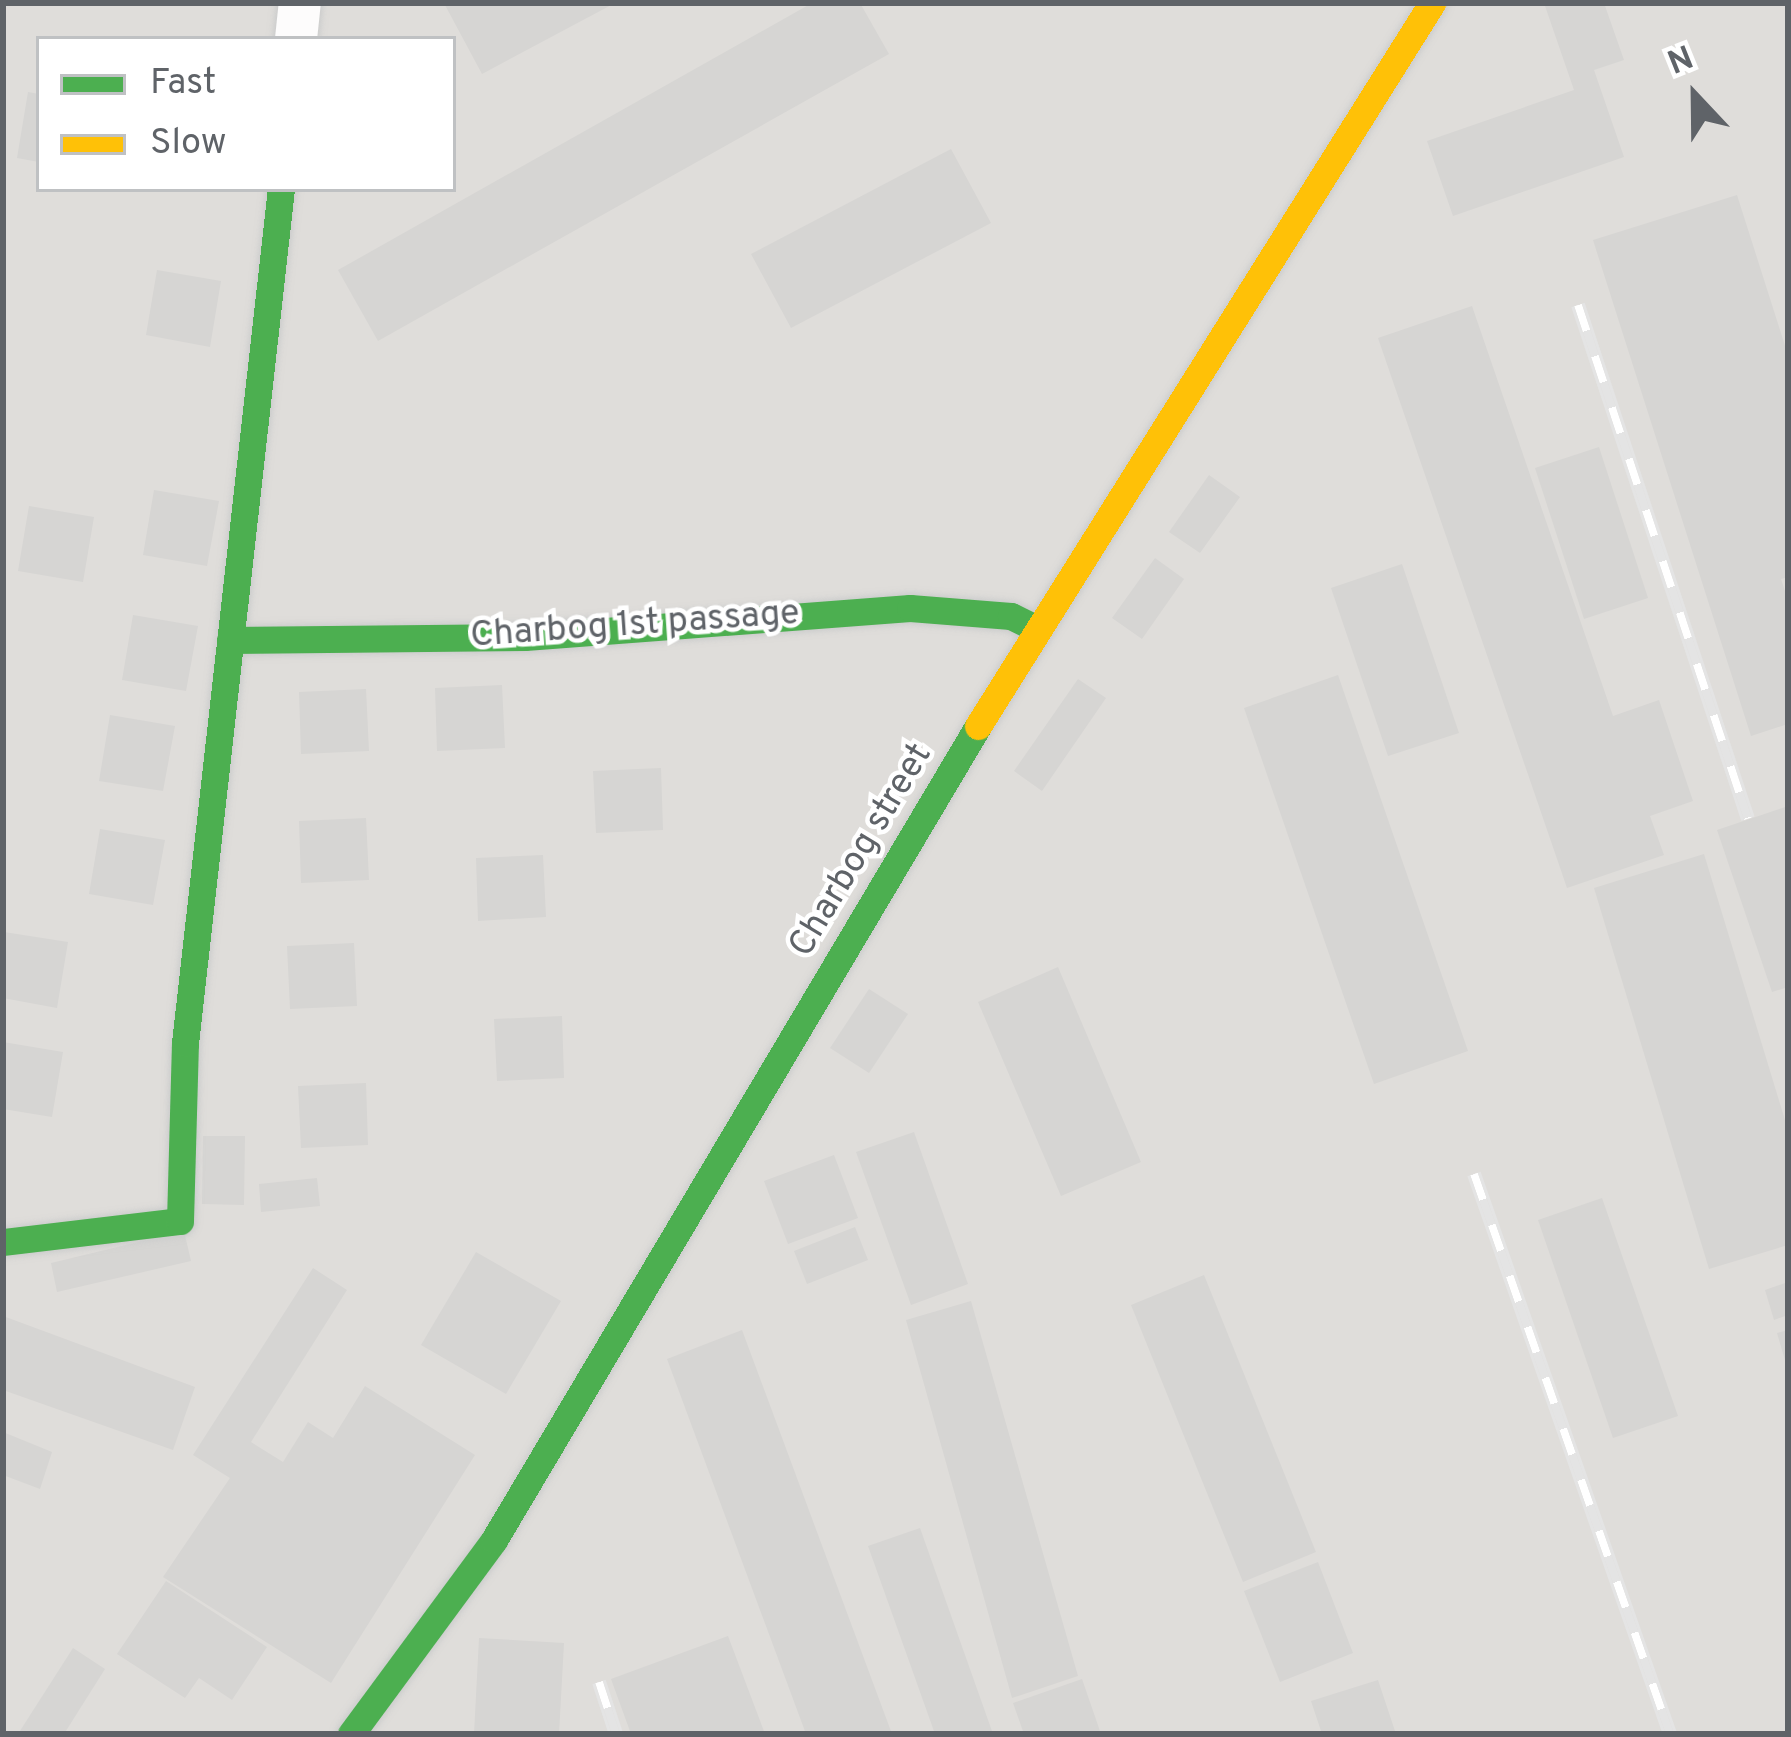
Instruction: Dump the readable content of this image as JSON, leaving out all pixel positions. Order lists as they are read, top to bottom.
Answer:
{
  "streets": {
    "street": ["Chаrbog 1st passage", "Charbog street"]
  },
  "crossings": [
    ["Chаrbog 1st passage", "Charbog street"]
  ],
  "legend": ["Fast", "Slow"],
  "north": "top"
}
